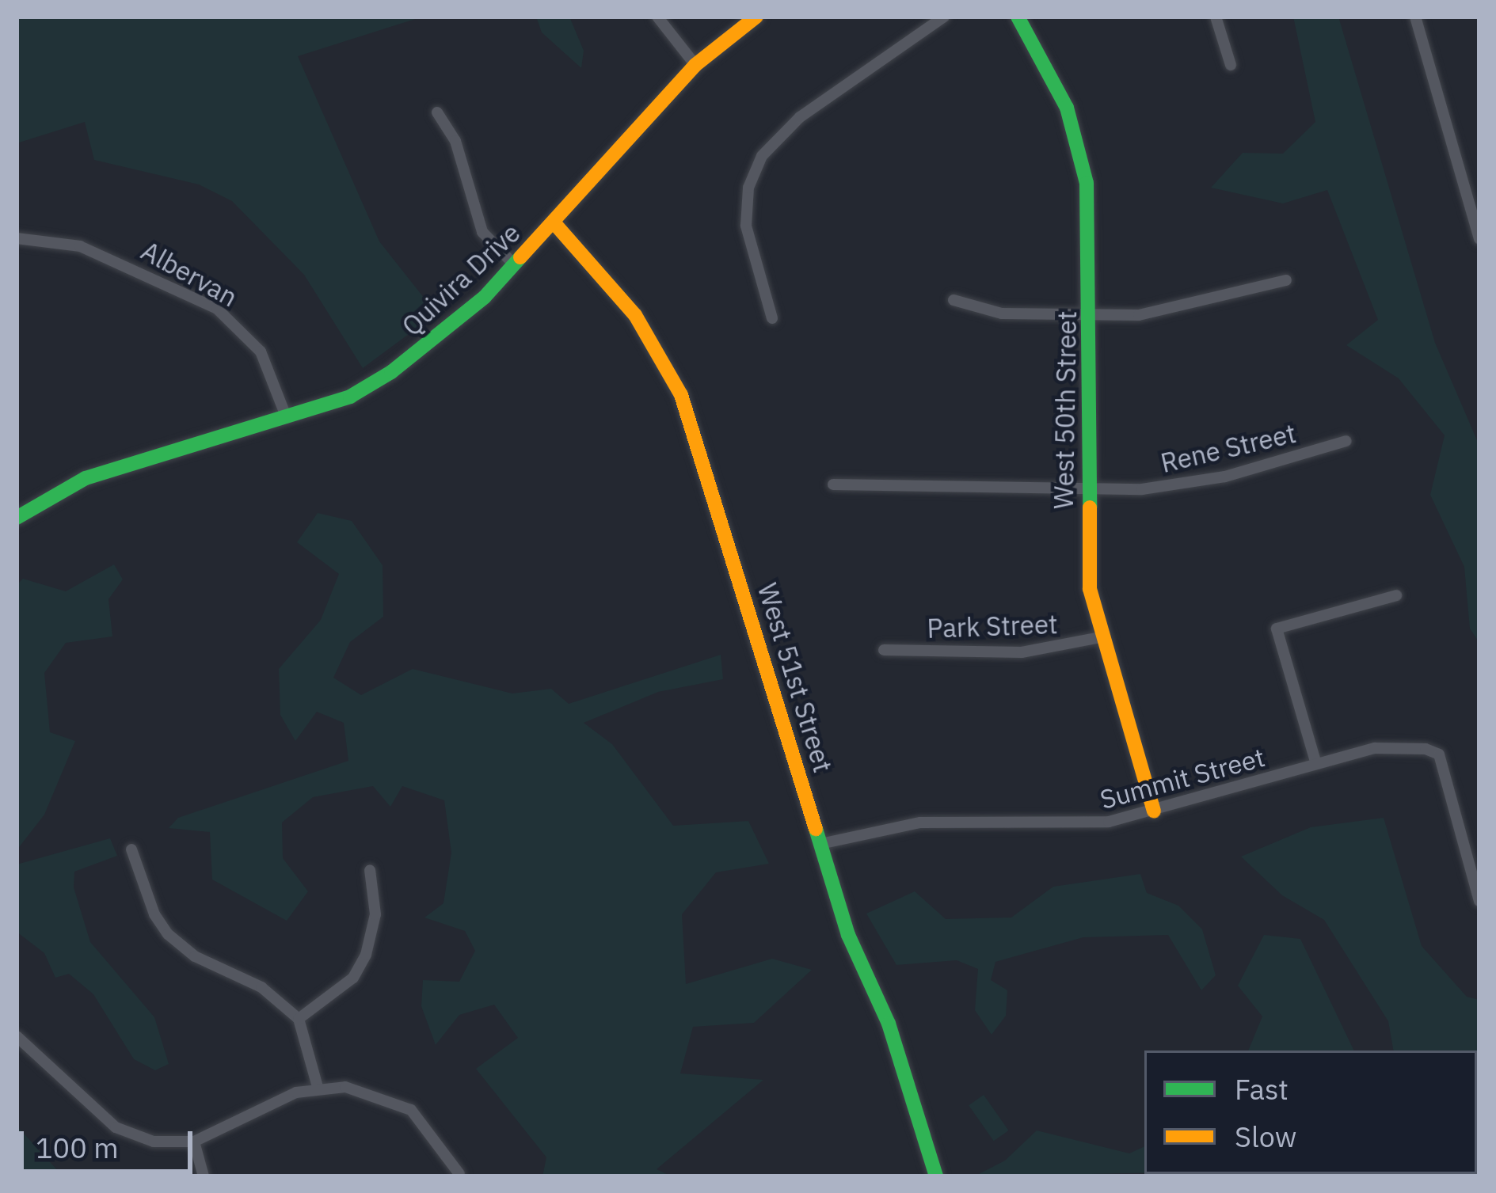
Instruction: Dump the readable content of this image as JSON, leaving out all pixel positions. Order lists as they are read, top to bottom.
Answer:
{
  "streets": {
    "street": [
      "Albervan",
      "Quivira Drive",
      "West 50th Street",
      "Rene Street",
      "Park Street",
      "West 51st Street",
      "Summit Street"
    ]
  },
  "crossings": [
    ["Albervan", "Quivira Drive"],
    ["Quivira Drive", "West 51st Street"],
    ["West 50th Street", "Rene Street"],
    ["West 50th Street", "Park Street"],
    ["West 50th Street", "Summit Street"],
    ["West 51st Street", "Summit Street"]
  ],
  "legend": ["Fast", "Slow"],
  "scale_bar": "100 m"
}
